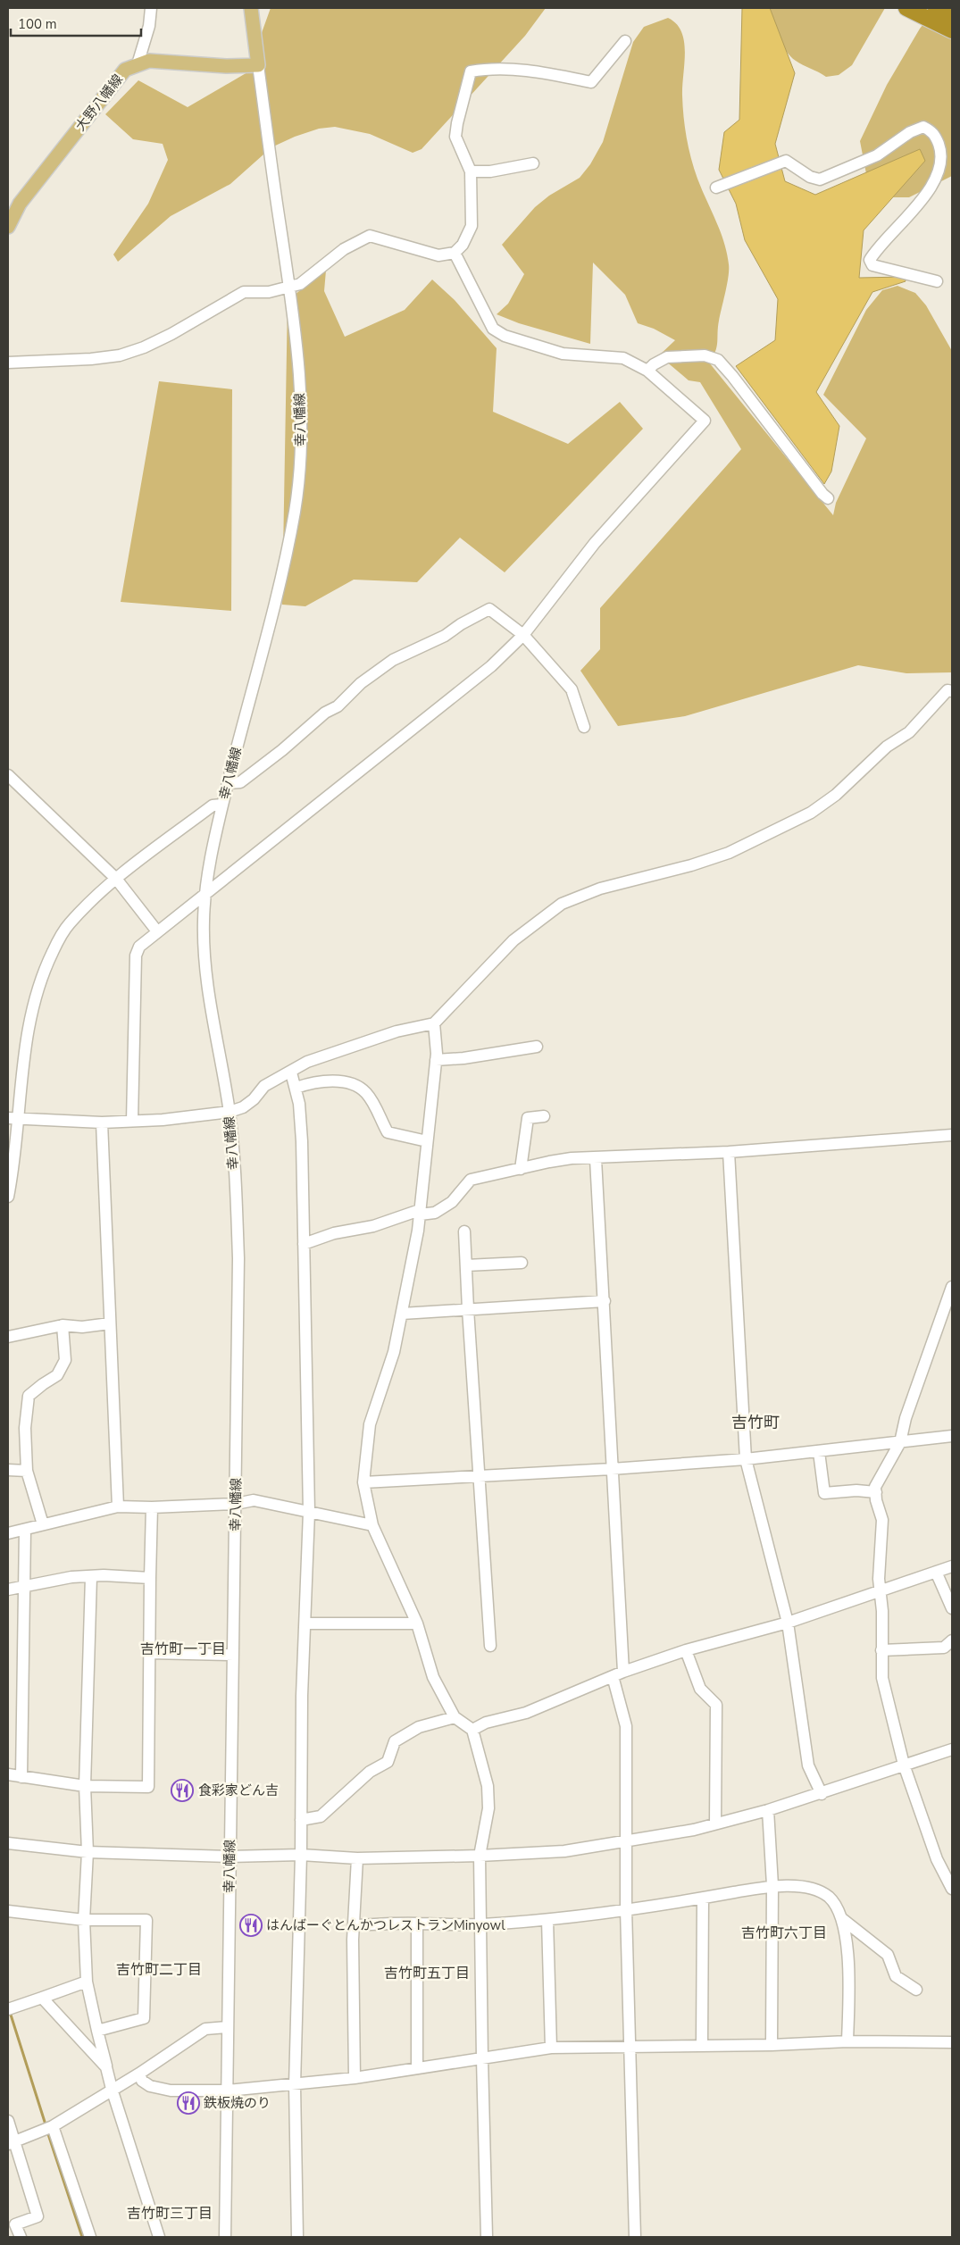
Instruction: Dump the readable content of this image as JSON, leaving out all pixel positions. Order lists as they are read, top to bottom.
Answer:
{
  "streets": {
    "main road": ["大野八幡線"],
    "street": ["幸八幡線"]
  },
  "crossings": [
    ["大野八幡線", "幸八幡線"]
  ],
  "districts": [
    "吉竹町",
    "吉竹町一丁目",
    "吉竹町六丁目",
    "吉竹町二丁目",
    "吉竹町五丁目",
    "吉竹町三丁目"
  ],
  "places": {
    "restaurant": ["食彩家どん吉", "はんばーぐとんかつレストランMinyowl", "鉄板焼のり"]
  },
  "scale_bar": "100 m"
}
